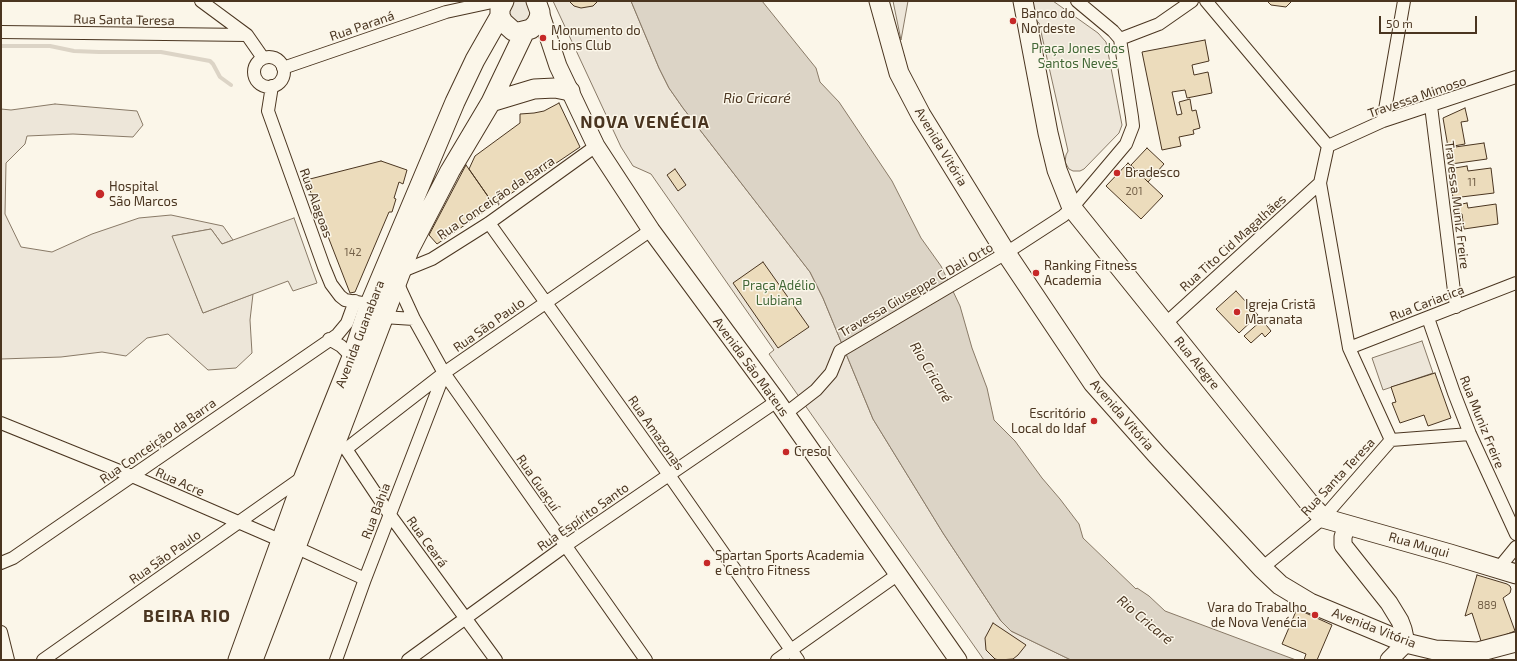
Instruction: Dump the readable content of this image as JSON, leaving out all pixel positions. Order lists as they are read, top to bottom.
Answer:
{
  "streets": {
    "main road": [
      "Avenida Vitória",
      "Avenida Guanabara",
      "Rua Alegre",
      "Rua Muqui"
    ],
    "street": [
      "Rua Santa Teresa",
      "Rua Paraná",
      "Travessa Mimoso",
      "Rua Conceição da Barra",
      "Rua Alagoas",
      "Travessa Muniz Freire",
      "Rua Tito Cid Magalhães",
      "Travessa Giuseppe C Dali Orto",
      "Rua Cariacica",
      "Rua São Paulo",
      "Avenida São Mateus",
      "Rua Muniz Freire",
      "Rua Amazonas",
      "Rua Acre",
      "Rua Guaçuí",
      "Rua Bahia",
      "Rua Espírito Santo",
      "Rua Ceará"
    ]
  },
  "crossings": [
    ["Rua Santa Teresa", "Avenida Vitória"],
    ["Rua Santa Teresa", "Rua Alegre"],
    ["Rua Santa Teresa", "Rua Muniz Freire"],
    ["Rua Santa Teresa", "Rua Muqui"],
    ["Rua Paraná", "Rua Alagoas"],
    ["Rua Paraná", "Avenida Guanabara"],
    ["Travessa Mimoso", "Travessa Muniz Freire"],
    ["Avenida Vitória", "Travessa Giuseppe C Dali Orto"],
    ["Rua Conceição da Barra", "Rua Alagoas"],
    ["Rua Conceição da Barra", "Avenida Guanabara"],
    ["Rua Conceição da Barra", "Avenida São Mateus"],
    ["Rua Conceição da Barra", "Rua Amazonas"],
    ["Rua Conceição da Barra", "Rua Acre"],
    ["Rua Alagoas", "Avenida Guanabara"],
    ["Travessa Muniz Freire", "Rua Cariacica"],
    ["Rua Tito Cid Magalhães", "Rua Alegre"],
    ["Travessa Giuseppe C Dali Orto", "Rua Alegre"],
    ["Travessa Giuseppe C Dali Orto", "Rua Espírito Santo"],
    ["Rua Cariacica", "Rua Muniz Freire"],
    ["Rua São Paulo", "Avenida Guanabara"],
    ["Rua São Paulo", "Avenida São Mateus"],
    ["Rua São Paulo", "Rua Amazonas"],
    ["Rua São Paulo", "Rua Acre"],
    ["Rua São Paulo", "Rua Guaçuí"],
    ["Rua São Paulo", "Rua Bahia"],
    ["Rua São Paulo", "Rua Ceará"],
    ["Avenida Guanabara", "Avenida São Mateus"],
    ["Avenida Guanabara", "Rua Acre"],
    ["Avenida Guanabara", "Rua Guaçuí"],
    ["Avenida Guanabara", "Rua Ceará"],
    ["Rua Alegre", "Rua Muqui"],
    ["Avenida São Mateus", "Rua Espírito Santo"],
    ["Rua Amazonas", "Rua Espírito Santo"],
    ["Rua Acre", "Rua Bahia"],
    ["Rua Guaçuí", "Rua Bahia"],
    ["Rua Guaçuí", "Rua Espírito Santo"],
    ["Rua Bahia", "Rua Ceará"],
    ["Rua Espírito Santo", "Rua Ceará"]
  ],
  "districts": ["NOVA VENÉCIA", "BEIRA RIO"],
  "water": ["Rio Cricaré"],
  "parks": ["Praça Jones dos Santos Neves", "Praça Adélio Lubiana"],
  "places": [
    "Banco do Nordeste",
    "Monumento do Lions Club",
    "Bradesco",
    "Hospital São Marcos",
    "Ranking Fitness Academia",
    "Igreja Cristã Maranata",
    "Escritório Local do Idaf",
    "Cresol",
    "Spartan Sports Academia e Centro Fitness",
    "Vara do Trabalho de Nova Venécia"
  ],
  "house_numbers": [
    "11",
    "201",
    "142",
    "889"
  ],
  "scale_bar": "50 m"
}
